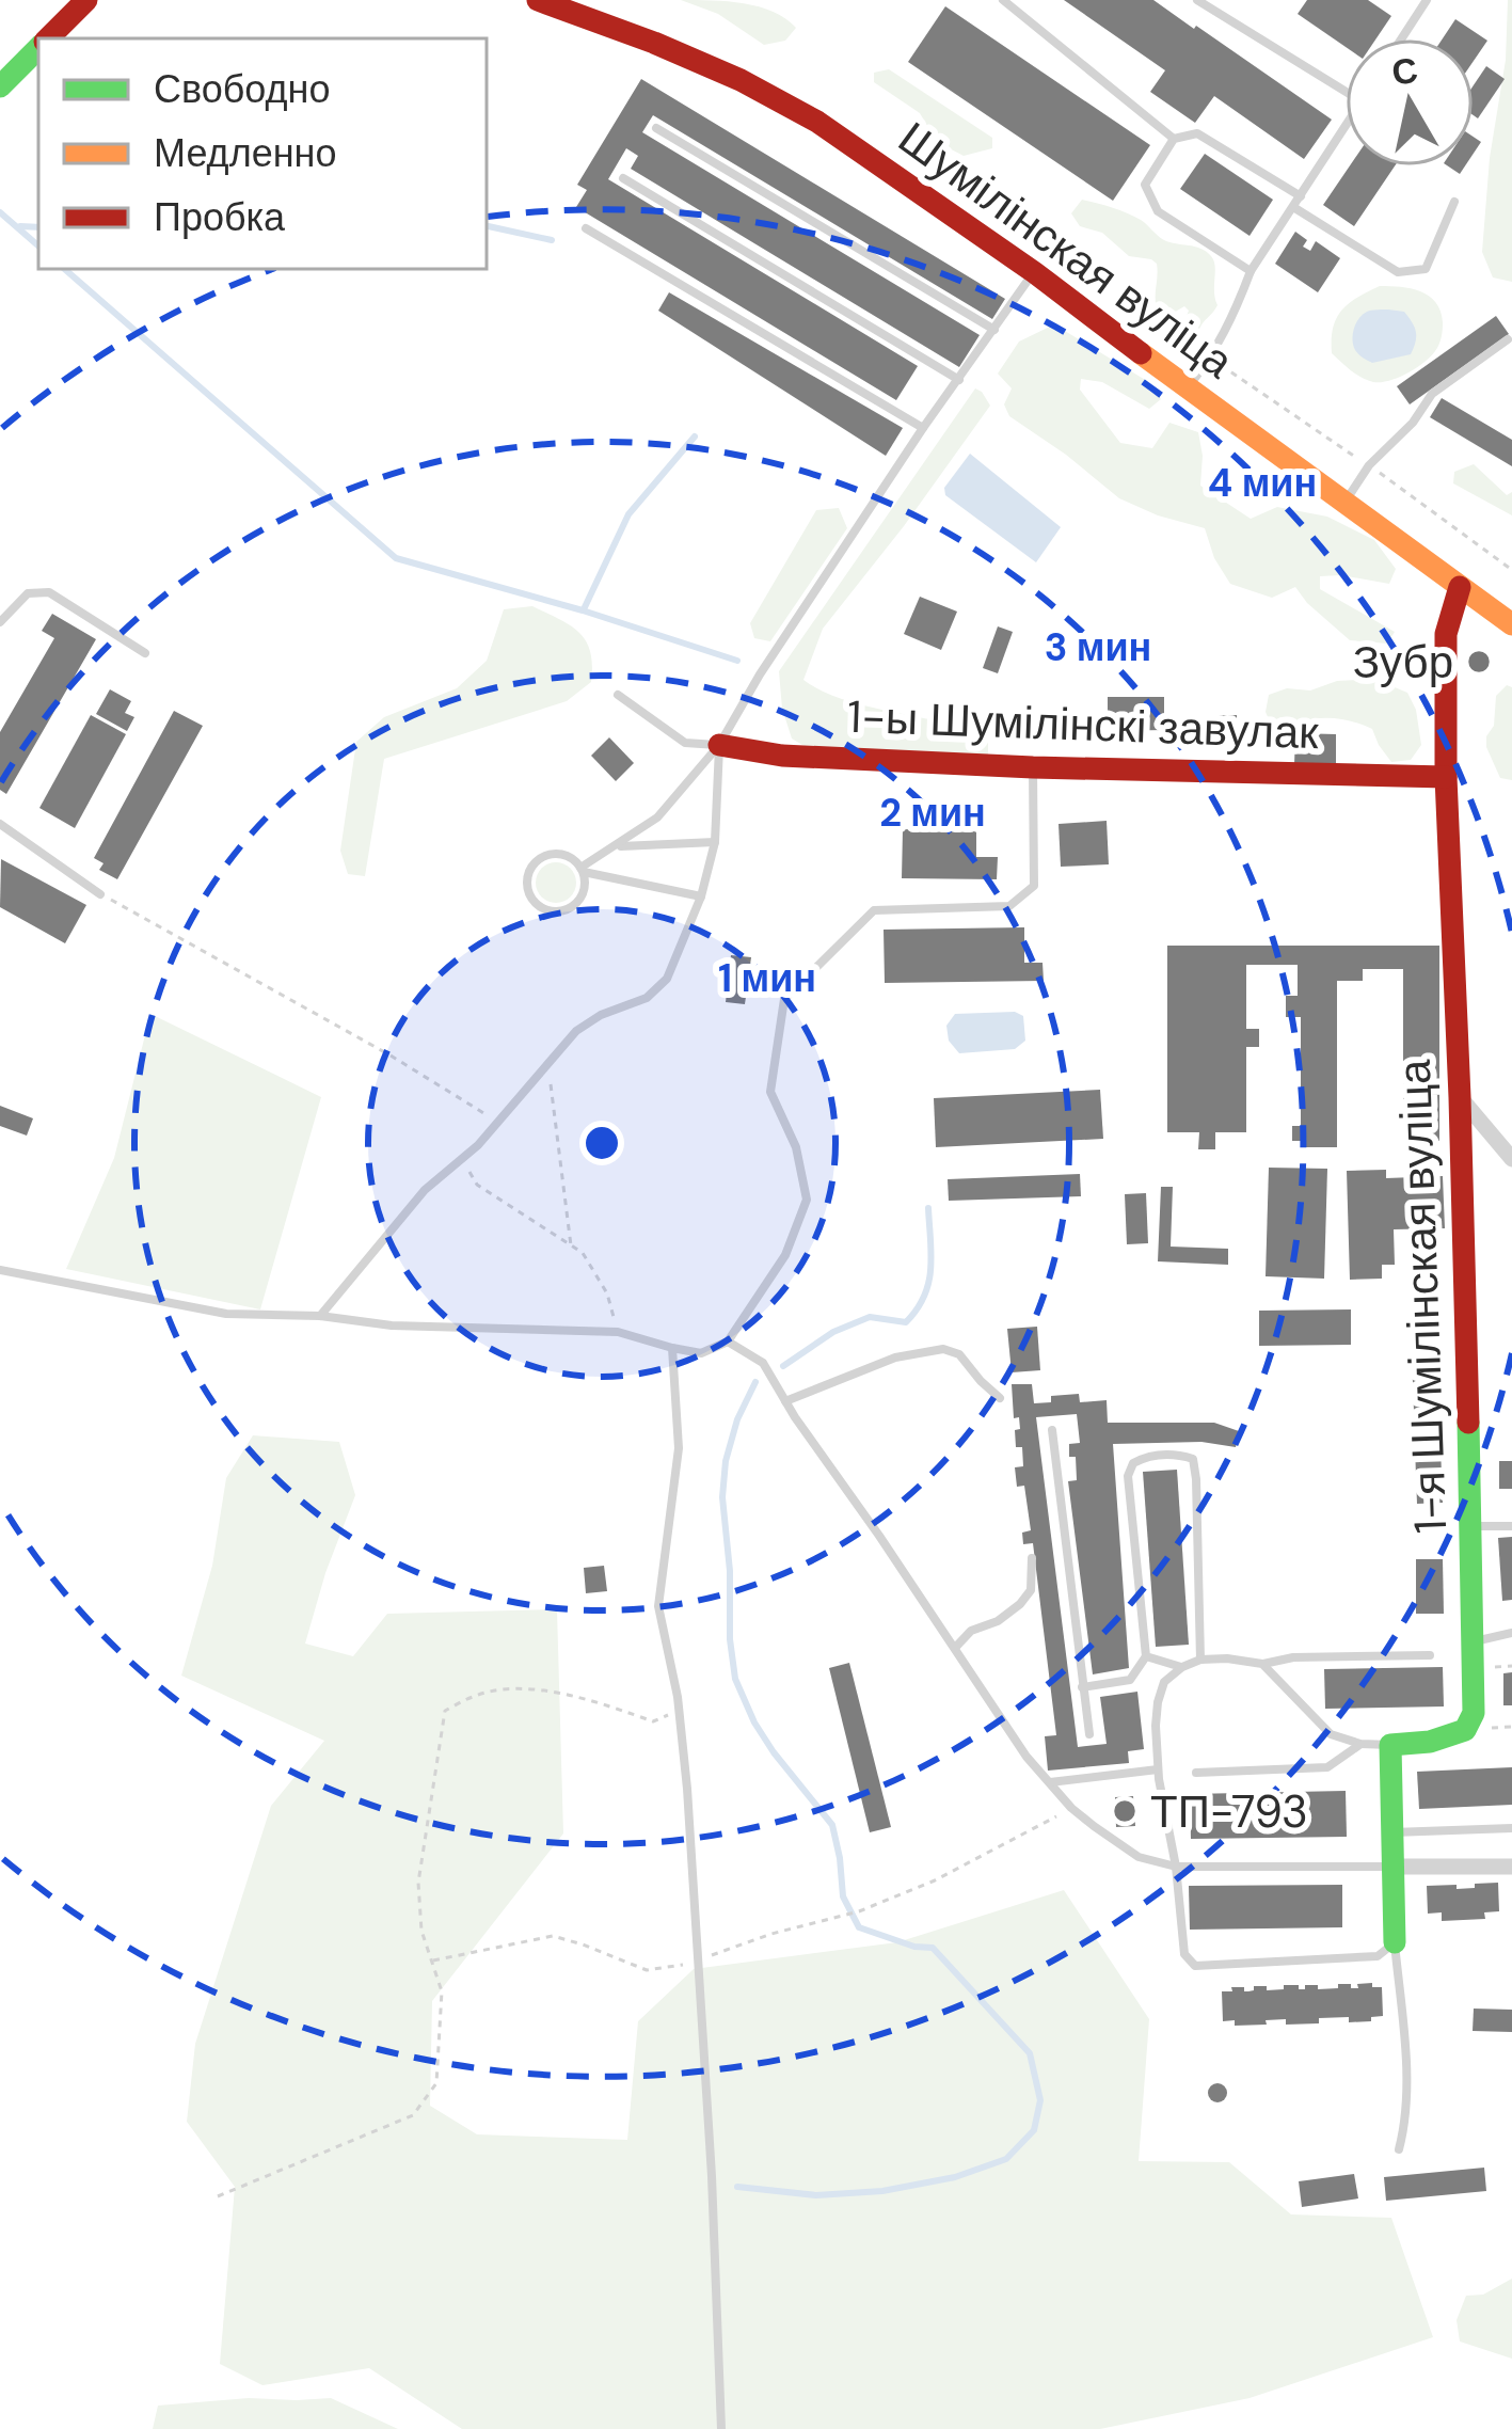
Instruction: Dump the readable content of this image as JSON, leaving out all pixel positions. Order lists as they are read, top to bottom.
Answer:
{
  "streets": {
    "street": ["Шумілінская вуліца", "1-ы Шумілінскі завулак", "1-я Шумілінская вуліца"]
  },
  "crossings": [
    ["Шумілінская вуліца", "1-я Шумілінская вуліца"],
    ["1-ы Шумілінскі завулак", "1-я Шумілінская вуліца"]
  ],
  "places": ["Зубр", "ТП-793"],
  "legend": ["Свободно", "Медленно", "Пробка"],
  "north": "top",
  "rings": [
    "4 мин",
    "3 мин",
    "2 мин",
    "1 мин"
  ]
}
